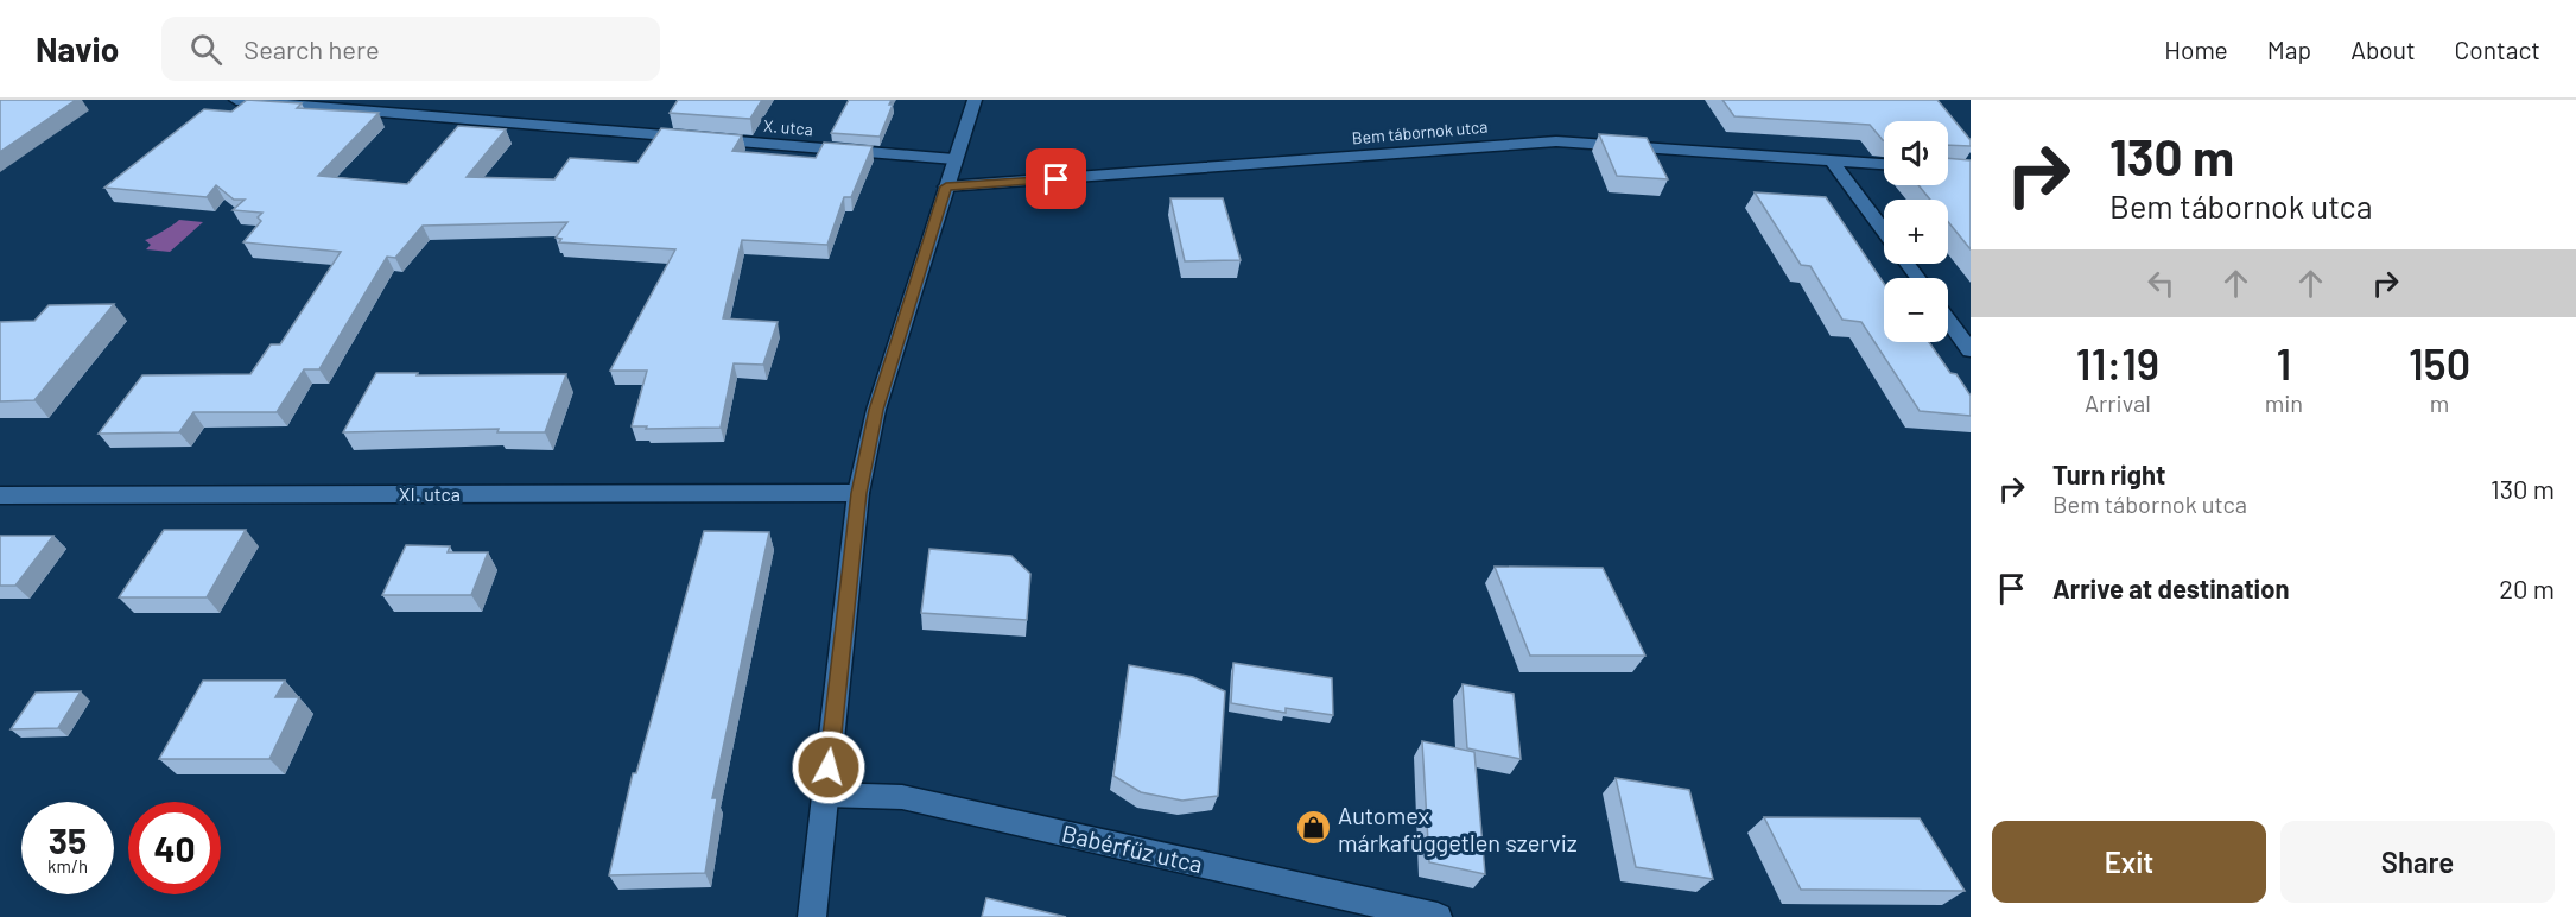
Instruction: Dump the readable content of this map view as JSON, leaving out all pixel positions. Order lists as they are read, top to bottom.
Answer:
{
  "streets": {
    "street": [
      "X. utca",
      "Bem tábornok utca",
      "XI. utca",
      "Babérfűz utca"
    ]
  },
  "places": {
    "shop": ["Automex márkafüggetlen szerviz"]
  },
  "page": {
    "header": "Navio",
    "search": "Search here",
    "nav": [
      "Home",
      "Map",
      "About",
      "Contact"
    ],
    "turn": ["130 m", "Bem tábornok utca"],
    "map_buttons": ["+", "−"],
    "eta": [
      "11:19",
      "Arrival",
      "1",
      "min",
      "150",
      "m"
    ],
    "list": [
      {
        "name": "Turn right",
        "note": "Bem tábornok utca",
        "value": "130 m"
      },
      {
        "name": "Arrive at destination",
        "value": "20 m"
      }
    ],
    "speed": "35 km/h",
    "limit": "40",
    "buttons": ["Exit", "Share"]
  }
}
